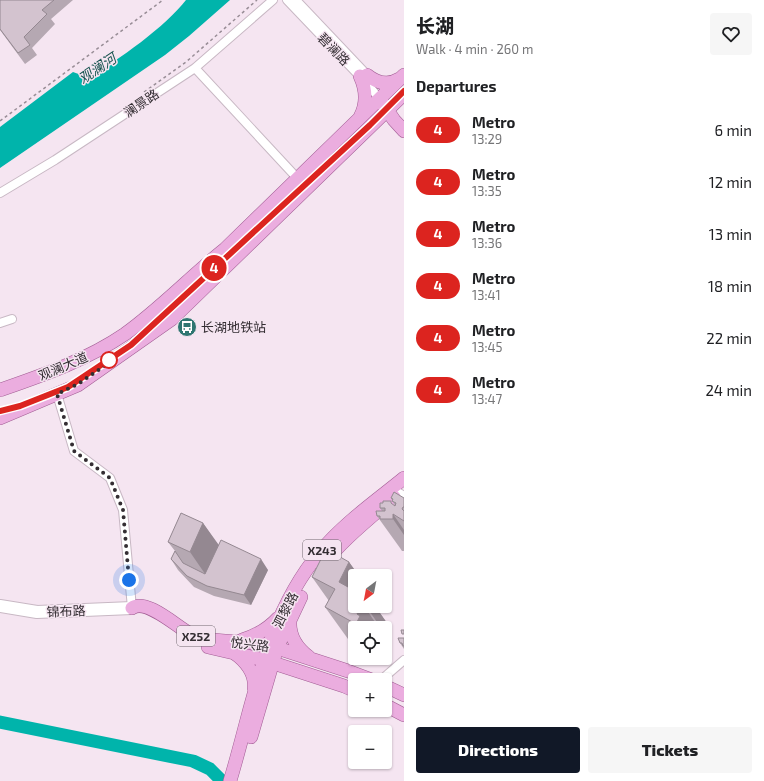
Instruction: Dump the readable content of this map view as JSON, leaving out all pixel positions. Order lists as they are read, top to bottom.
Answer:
{
  "streets": {
    "main road": [
      "观澜大道",
      "X243",
      "泗黎路",
      "锦布路",
      "X252",
      "悦兴路"
    ],
    "street": ["碧澜路", "澜景路"]
  },
  "crossings": [
    ["碧澜路", "观澜大道"],
    ["泗黎路", "悦兴路"],
    ["锦布路", "悦兴路"]
  ],
  "water": ["观澜河"],
  "places": {
    "bus stop": ["长湖地铁站"]
  },
  "lines": ["metro line 4"],
  "north": "bottom left",
  "page": {
    "on_map": "4",
    "heading": [
      ["长湖", "Walk · 4 min · 260 m"],
      "Departures"
    ],
    "list": [
      {
        "mark": "4",
        "name": "Metro",
        "note": "13:29",
        "value": "6 min"
      },
      {
        "mark": "4",
        "name": "Metro",
        "note": "13:35",
        "value": "12 min"
      },
      {
        "mark": "4",
        "name": "Metro",
        "note": "13:36",
        "value": "13 min"
      },
      {
        "mark": "4",
        "name": "Metro",
        "note": "13:41",
        "value": "18 min"
      },
      {
        "mark": "4",
        "name": "Metro",
        "note": "13:45",
        "value": "22 min"
      },
      {
        "mark": "4",
        "name": "Metro",
        "note": "13:47",
        "value": "24 min"
      }
    ],
    "map_buttons": ["+", "−"],
    "buttons": ["Directions", "Tickets"]
  }
}
